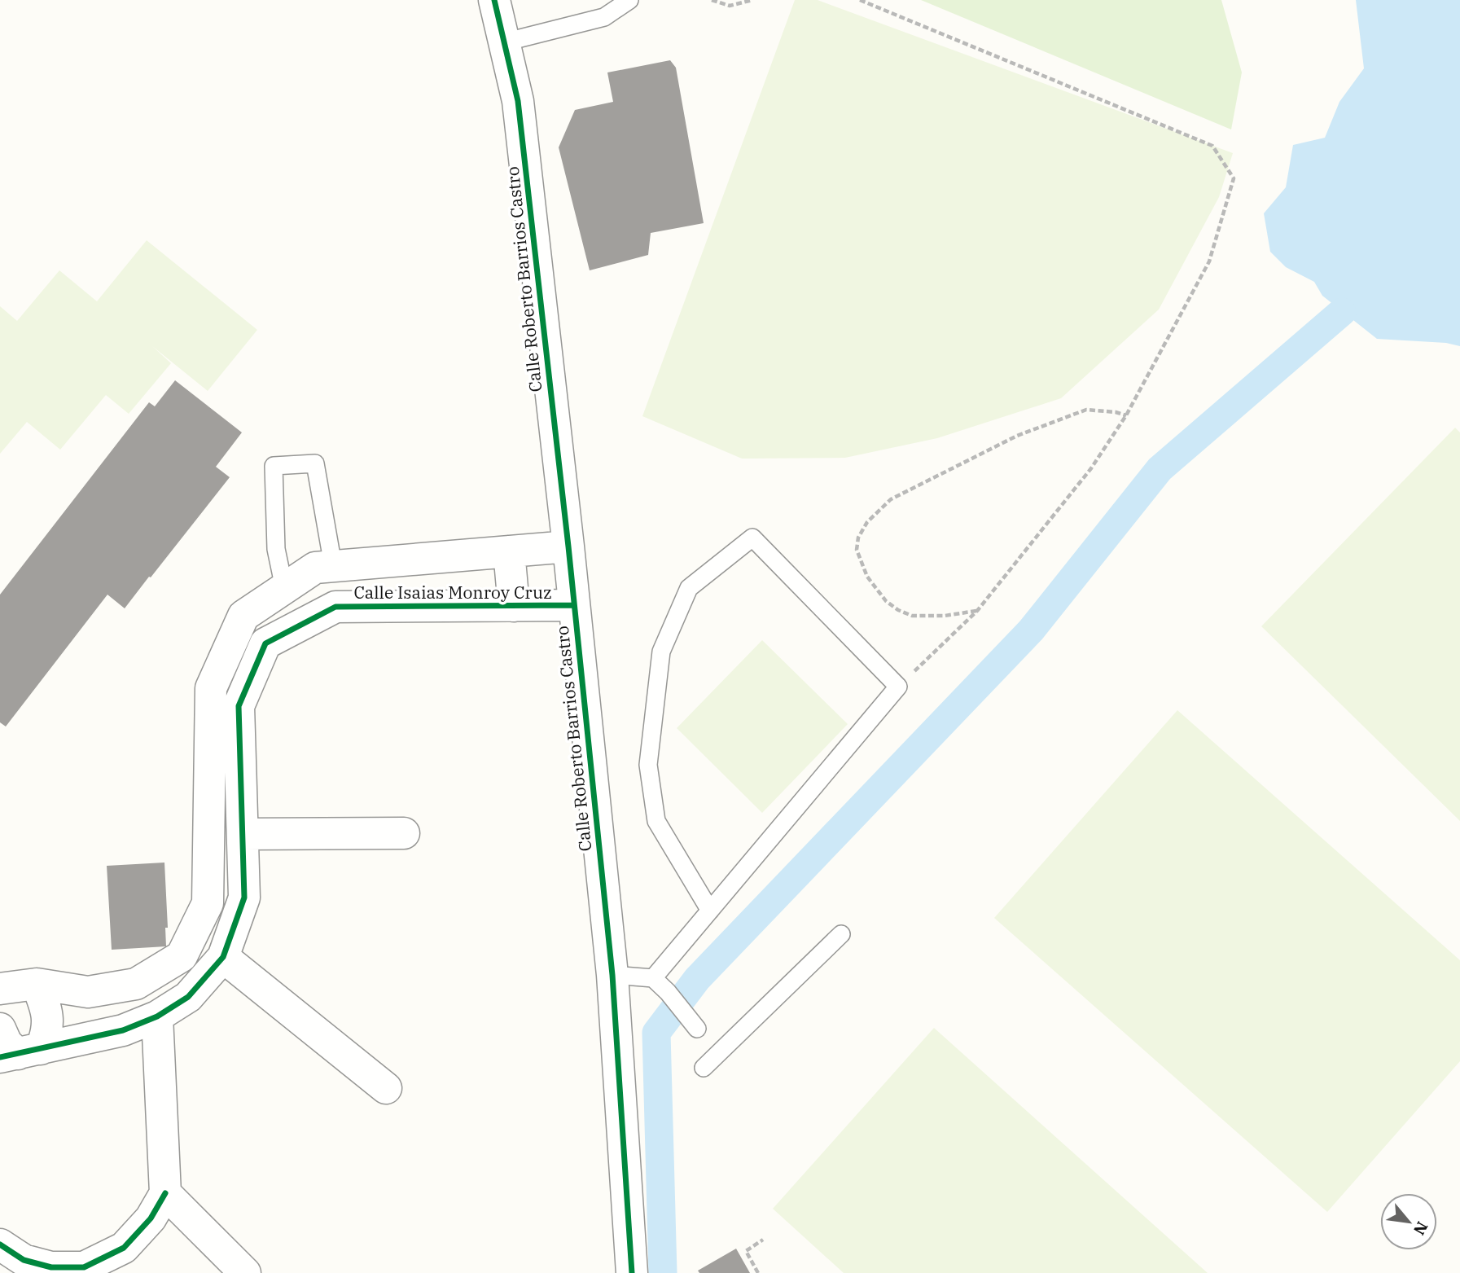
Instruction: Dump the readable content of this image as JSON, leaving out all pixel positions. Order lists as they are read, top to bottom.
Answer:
{
  "streets": {
    "street": ["Calle Roberto Barrios Castro", "Calle Isaias Monroy Cruz"]
  },
  "crossings": [
    ["Calle Roberto Barrios Castro", "Calle Isaias Monroy Cruz"]
  ],
  "north": "bottom right"
}
